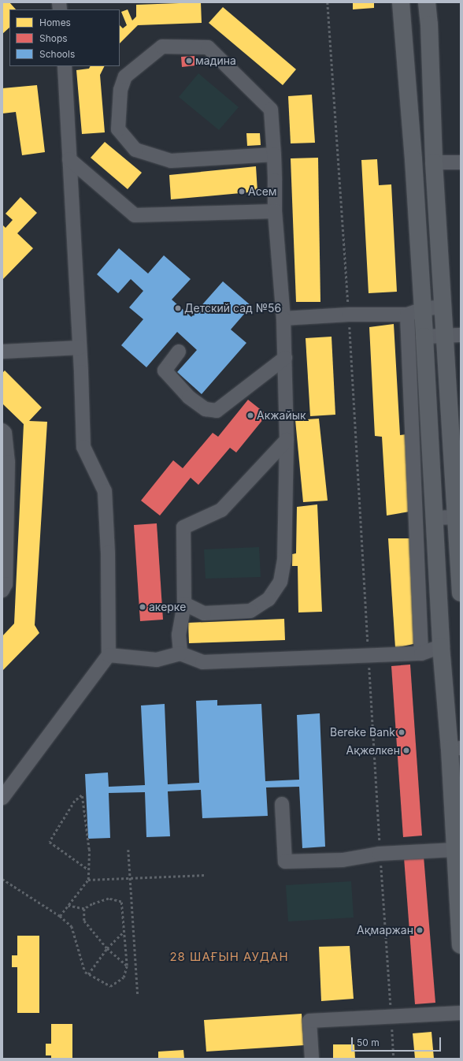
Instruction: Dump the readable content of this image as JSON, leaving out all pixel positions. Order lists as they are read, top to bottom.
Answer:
{
  "districts": ["28 ШАҒЫН АУДАН"],
  "places": [
    "мадина",
    "Асем",
    "Детский сад №56",
    "Акжайык",
    "акерке",
    "Bereke Bank",
    "Ақжелкен",
    "Ақмаржан"
  ],
  "legend": ["Homes", "Shops", "Schools"],
  "scale_bar": "50 m"
}
